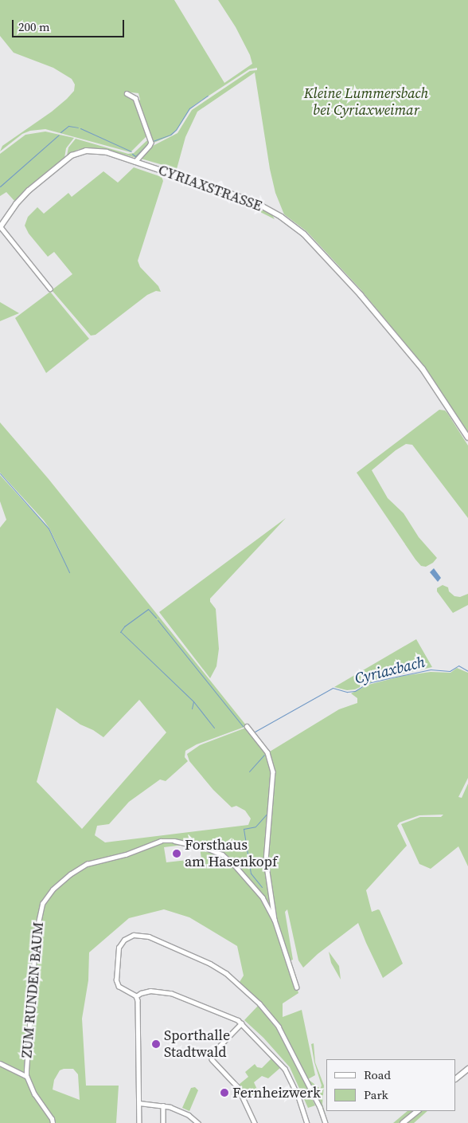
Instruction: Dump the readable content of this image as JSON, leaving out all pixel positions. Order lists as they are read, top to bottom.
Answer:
{
  "streets": {
    "street": ["CYRIAXSTRASSE", "ZUM RUNDEN BAUM"]
  },
  "water": ["Cyriaxbach"],
  "parks": ["Kleine Lummersbach bei Cyriaxweimar"],
  "places": ["Forsthaus am Hasenkopf", "Sporthalle Stadtwald", "Fernheizwerk"],
  "legend": ["Road", "Park"],
  "scale_bar": "200 m"
}
